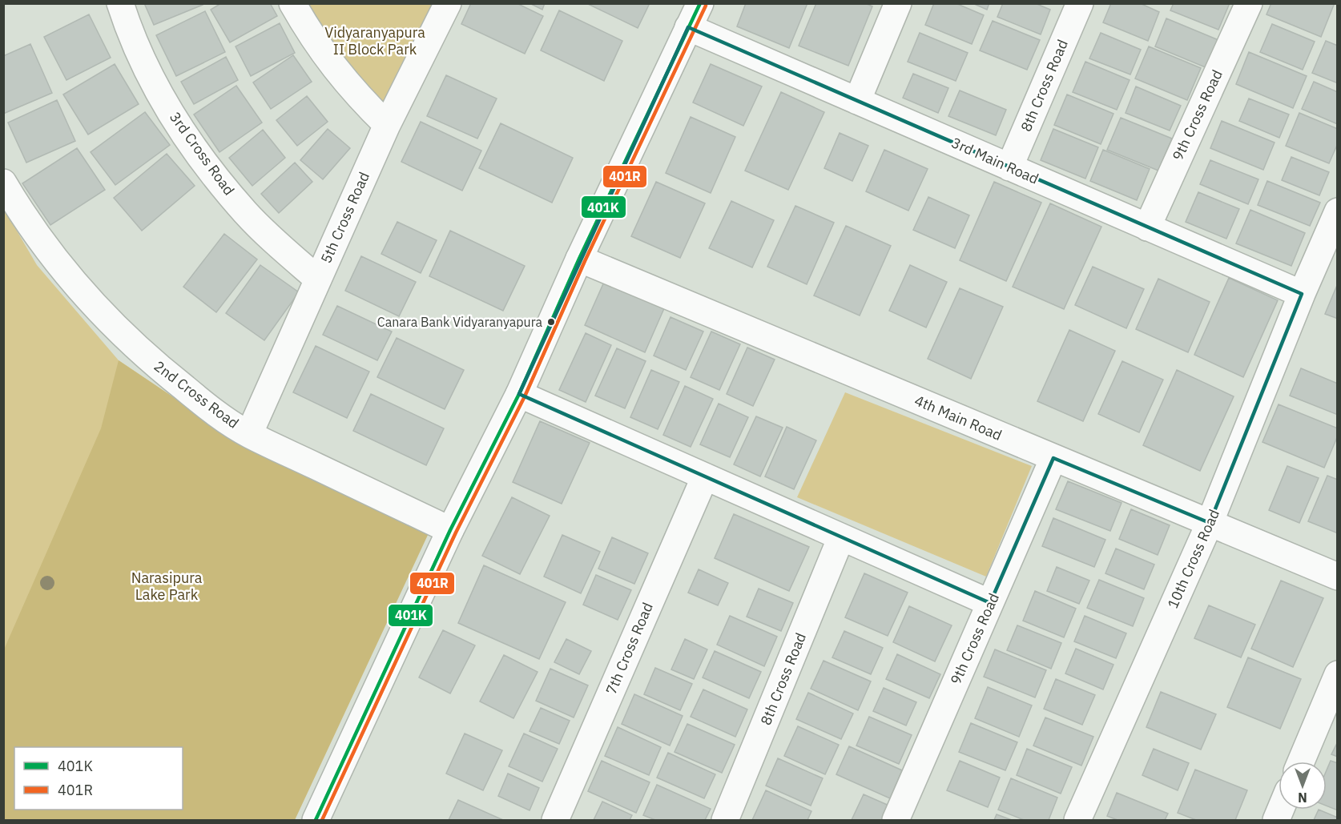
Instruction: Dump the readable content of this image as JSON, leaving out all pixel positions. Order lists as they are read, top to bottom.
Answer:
{
  "streets": {
    "street": [
      "8th Cross Road",
      "9th Cross Road",
      "3rd Cross Road",
      "3rd Main Road",
      "5th Cross Road",
      "2nd Cross Road",
      "4th Main Road",
      "10th Cross Road",
      "7th Cross Road"
    ]
  },
  "crossings": [
    ["8th Cross Road", "3rd Main Road"],
    ["9th Cross Road", "3rd Main Road"],
    ["9th Cross Road", "4th Main Road"],
    ["3rd Cross Road", "5th Cross Road"],
    ["3rd Main Road", "10th Cross Road"],
    ["5th Cross Road", "2nd Cross Road"],
    ["4th Main Road", "10th Cross Road"]
  ],
  "parks": ["Vidyaranyapura II Block Park", "Narasipura Lake Park"],
  "places": ["Canara Bank Vidyaranyapura"],
  "lines": ["transit line 401K", "transit line 401R"],
  "legend": ["401K", "401R"],
  "north": "bottom"
}
